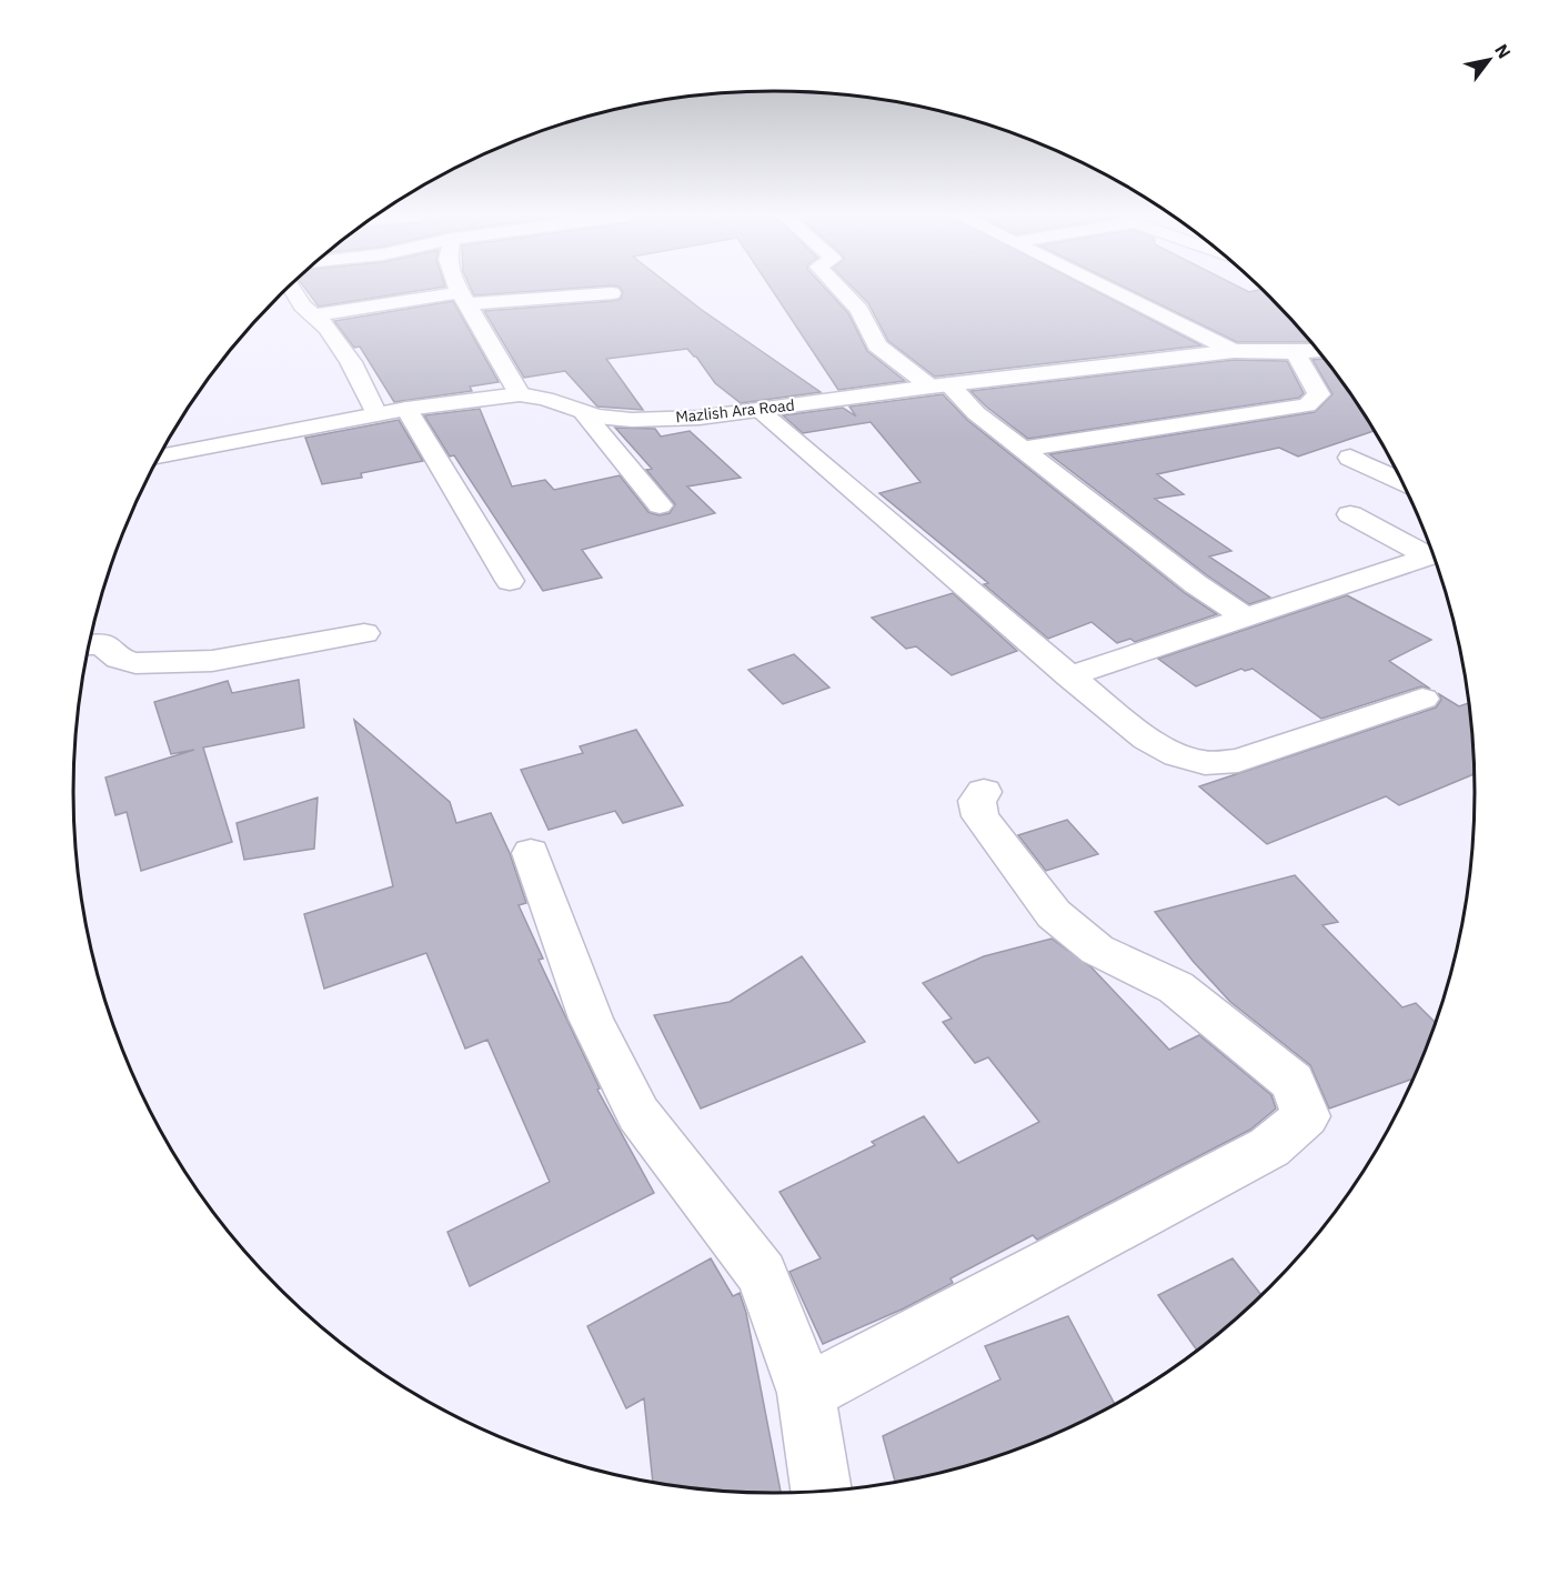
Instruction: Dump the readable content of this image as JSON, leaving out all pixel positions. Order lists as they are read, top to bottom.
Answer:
{
  "streets": {
    "street": ["Mazlish Ara Road"]
  },
  "north": "top right"
}
